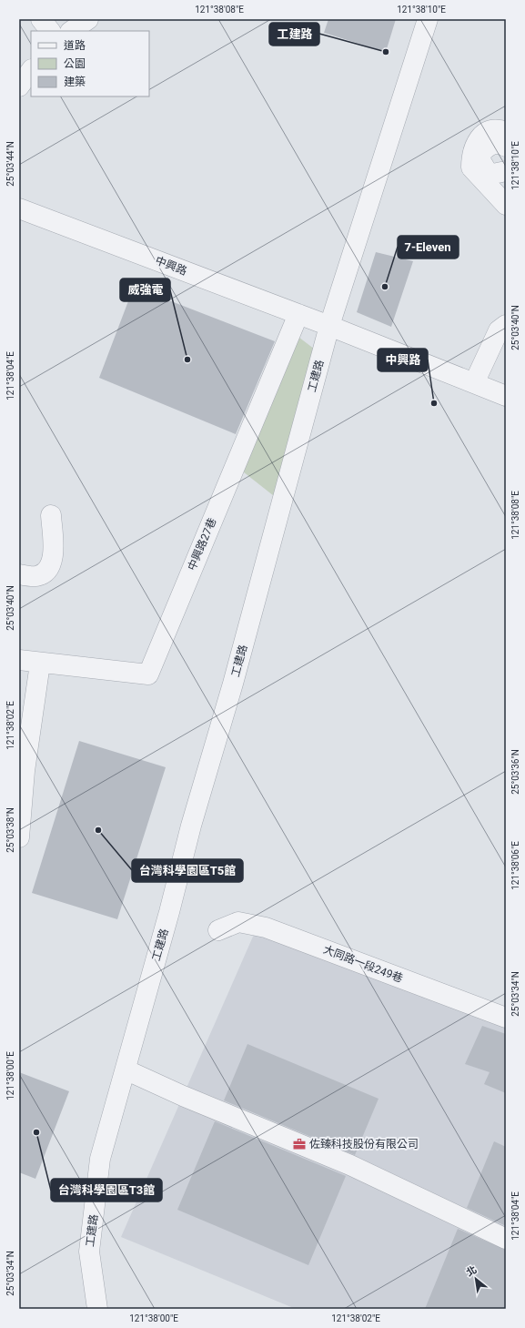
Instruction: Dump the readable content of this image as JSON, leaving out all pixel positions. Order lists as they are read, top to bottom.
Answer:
{
  "streets": {
    "street": [
      "中興路",
      "工建路",
      "中興路27巷",
      "大同路一段249巷"
    ]
  },
  "crossings": [
    ["中興路", "工建路"],
    ["中興路", "中興路27巷"]
  ],
  "places": {
    "other": [
      "工建路",
      "7-Eleven",
      "威強電",
      "中興路",
      "台灣科學園區T5館",
      "台灣科學園區T3館"
    ],
    "office": ["佐臻科技股份有限公司"]
  },
  "legend": ["道路", "公園", "建築"],
  "north": "top left",
  "coordinates": [
    "121°38'08\"E",
    "121°38'10\"E",
    "25°03'44\"N",
    "25°03'40\"N",
    "121°38'04\"E",
    "121°38'02\"E",
    "25°03'36\"N",
    "25°03'38\"N",
    "121°38'06\"E",
    "25°03'34\"N",
    "121°38'00\"E"
  ]
}
